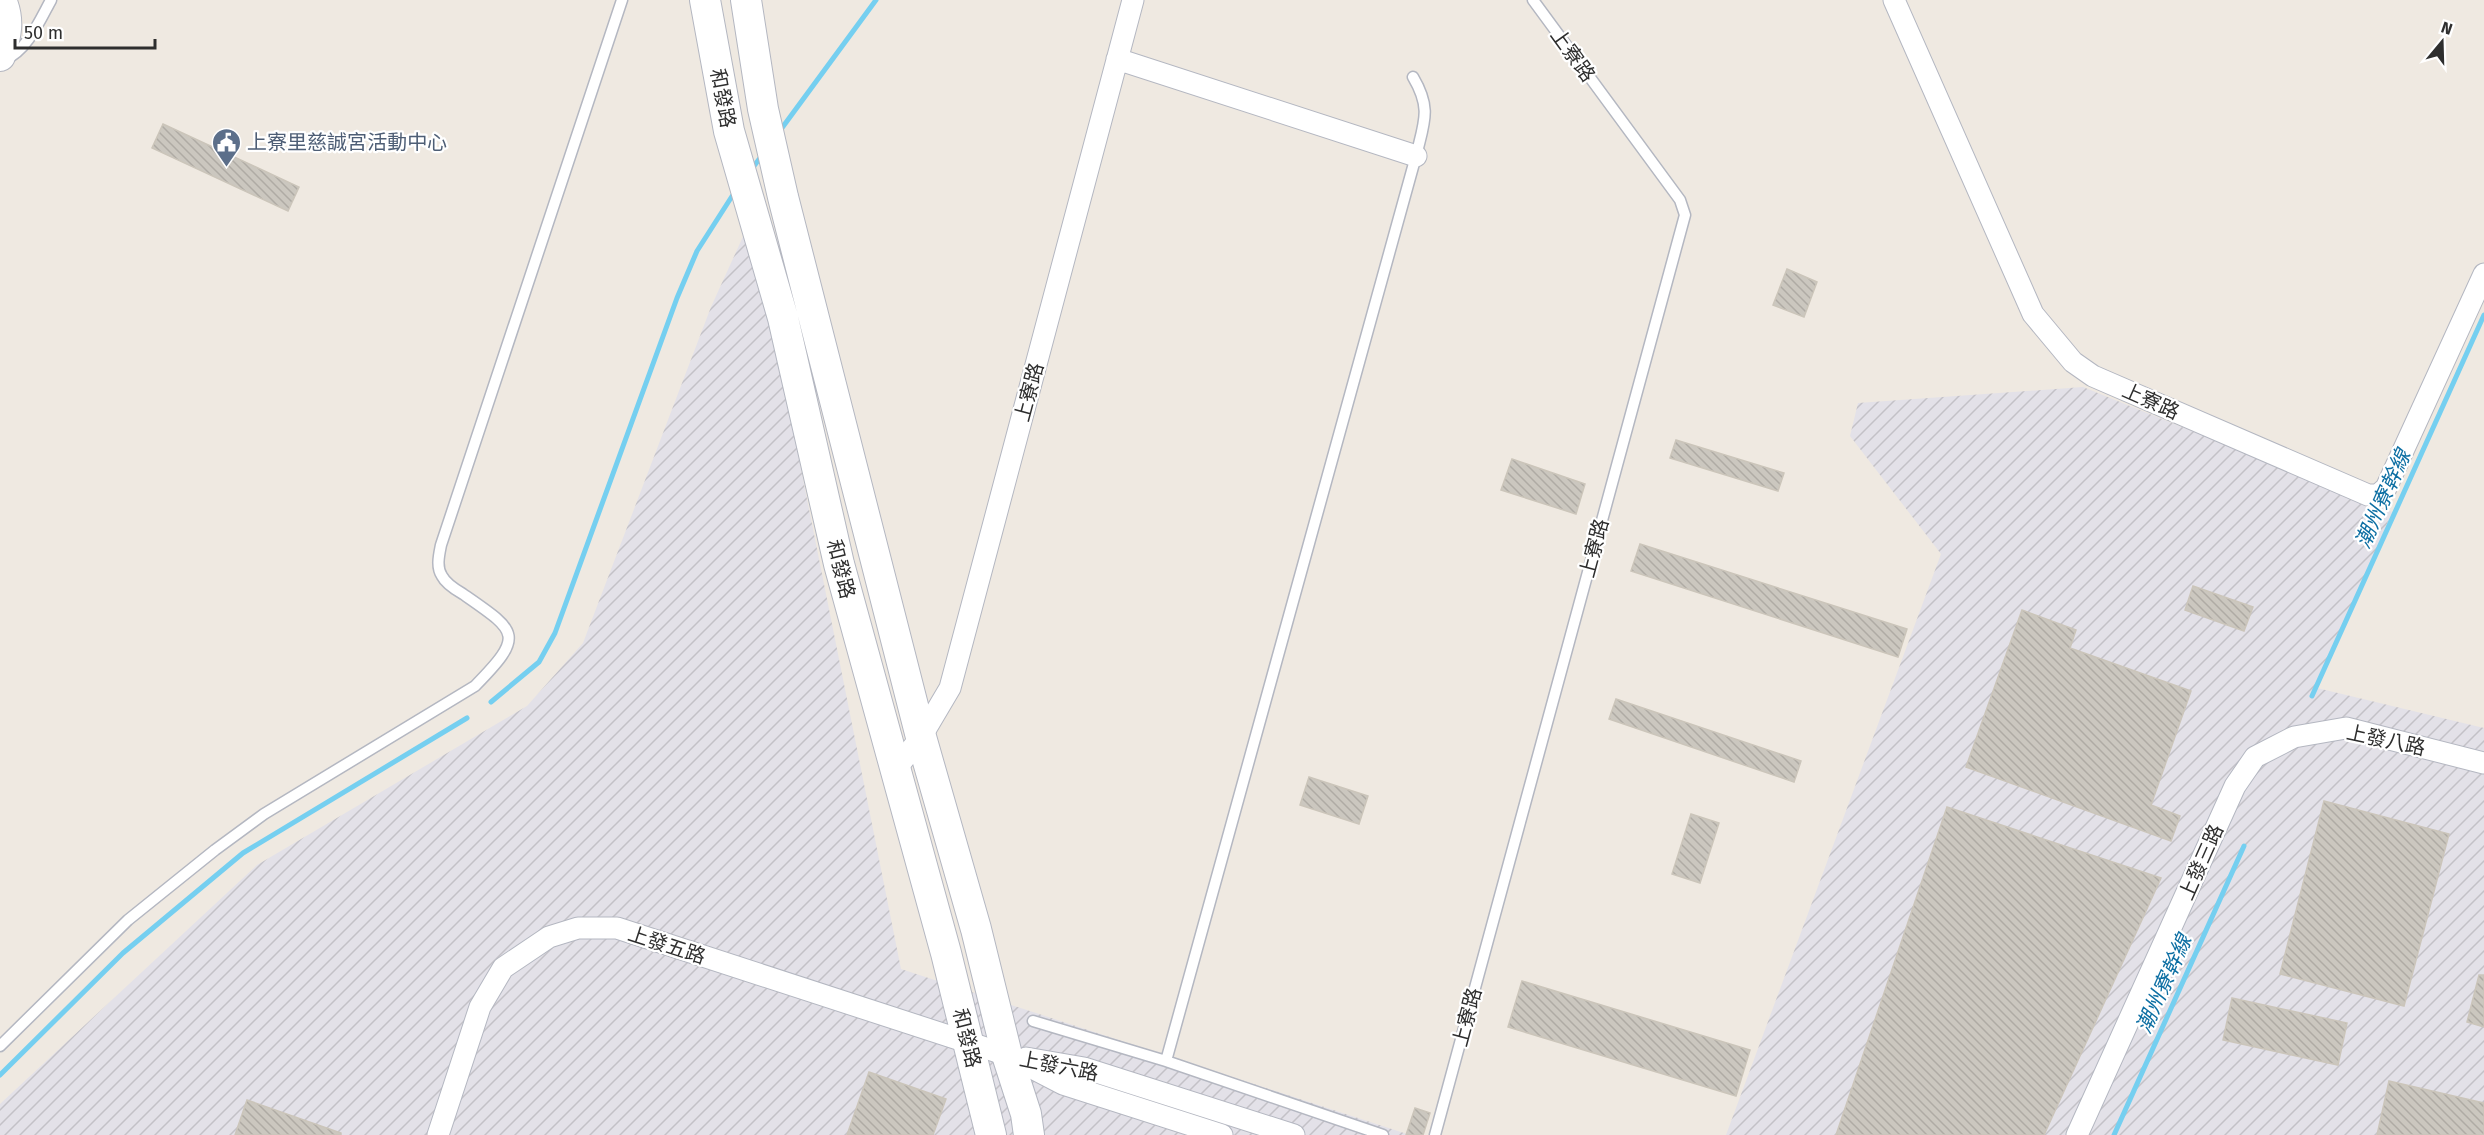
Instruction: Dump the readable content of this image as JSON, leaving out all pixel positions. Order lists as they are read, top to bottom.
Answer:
{
  "streets": {
    "street": [
      "上寮路",
      "和發路",
      "上發八路",
      "上發三路",
      "上發五路",
      "上發六路"
    ]
  },
  "crossings": [
    ["上寮路", "和發路"],
    ["和發路", "上發五路"],
    ["和發路", "上發六路"],
    ["上發八路", "上發三路"],
    ["上發五路", "上發六路"]
  ],
  "water": ["潮州寮幹線"],
  "places": {
    "public building": ["上寮里慈誠宮活動中心"]
  },
  "scale_bar": "50 m",
  "north": "top"
}
